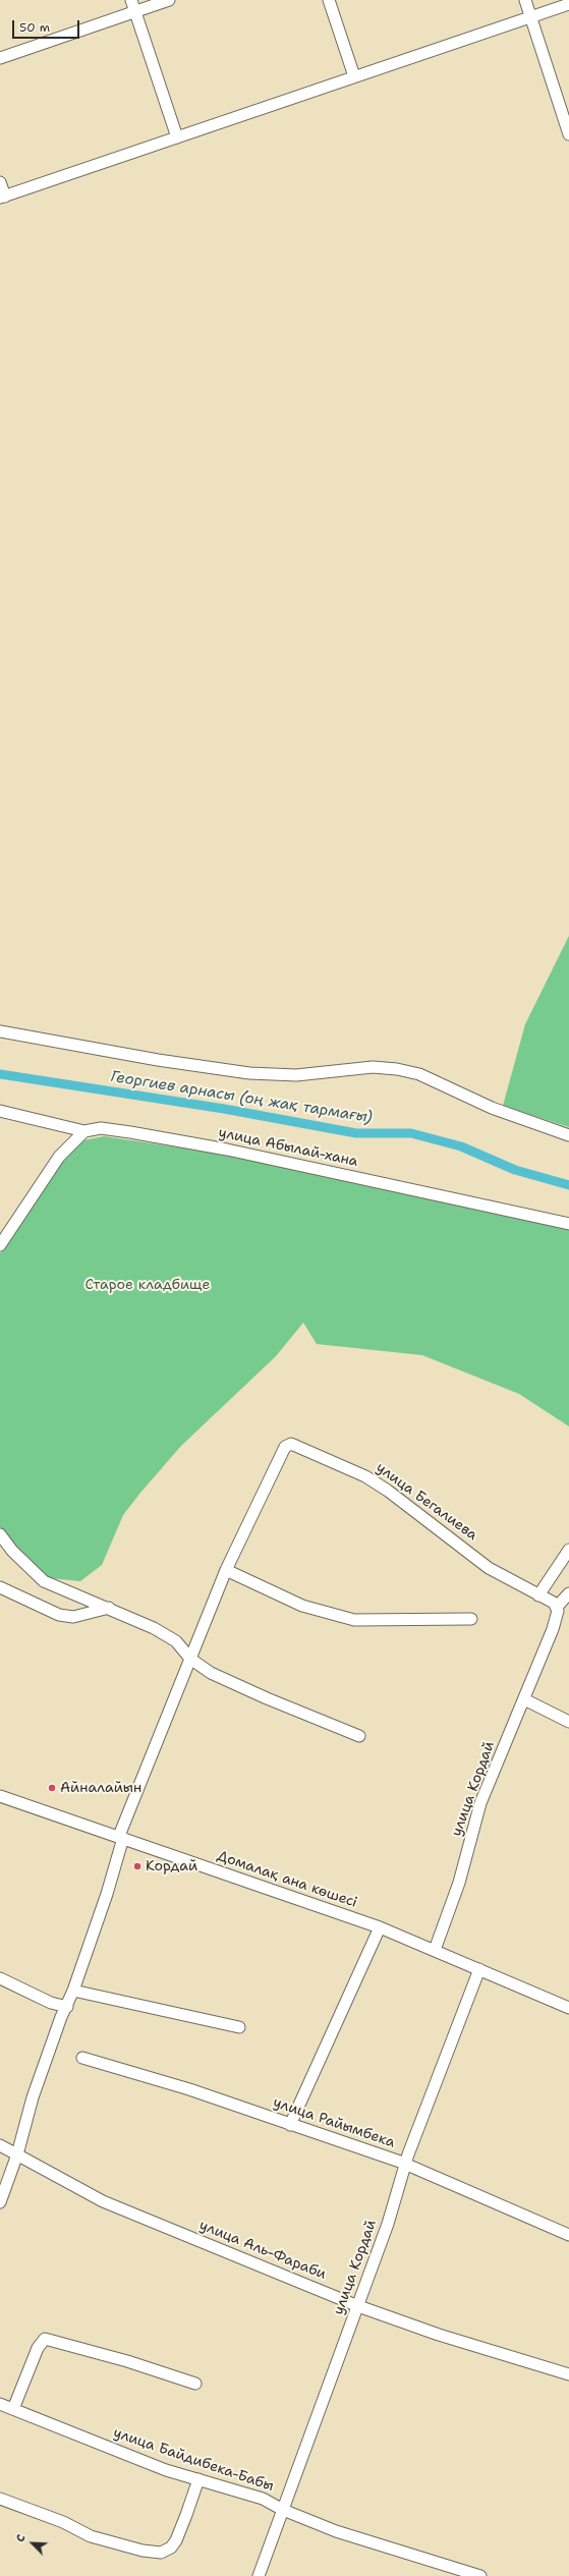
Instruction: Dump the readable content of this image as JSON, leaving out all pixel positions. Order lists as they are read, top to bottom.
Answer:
{
  "streets": {
    "street": [
      "улица Абылай-хана",
      "улица Бегалиева",
      "улица Кордай",
      "Домалақ ана көшесі",
      "улица Райымбека",
      "улица Аль-Фараби",
      "улица Байдибека-Бабы"
    ]
  },
  "crossings": [
    ["улица Бегалиева", "улица Кордай"],
    ["улица Бегалиева", "Домалақ ана көшесі"],
    ["улица Бегалиева", "улица Аль-Фараби"],
    ["улица Кордай", "Домалақ ана көшесі"],
    ["улица Кордай", "улица Райымбека"],
    ["улица Кордай", "улица Аль-Фараби"],
    ["улица Кордай", "улица Байдибека-Бабы"]
  ],
  "water": ["Георгиев арнасы (оң жақ тармағы)"],
  "parks": ["Старое кладбище"],
  "places": ["Айналайын", "Кордай"],
  "scale_bar": "50 m",
  "north": "top left"
}
